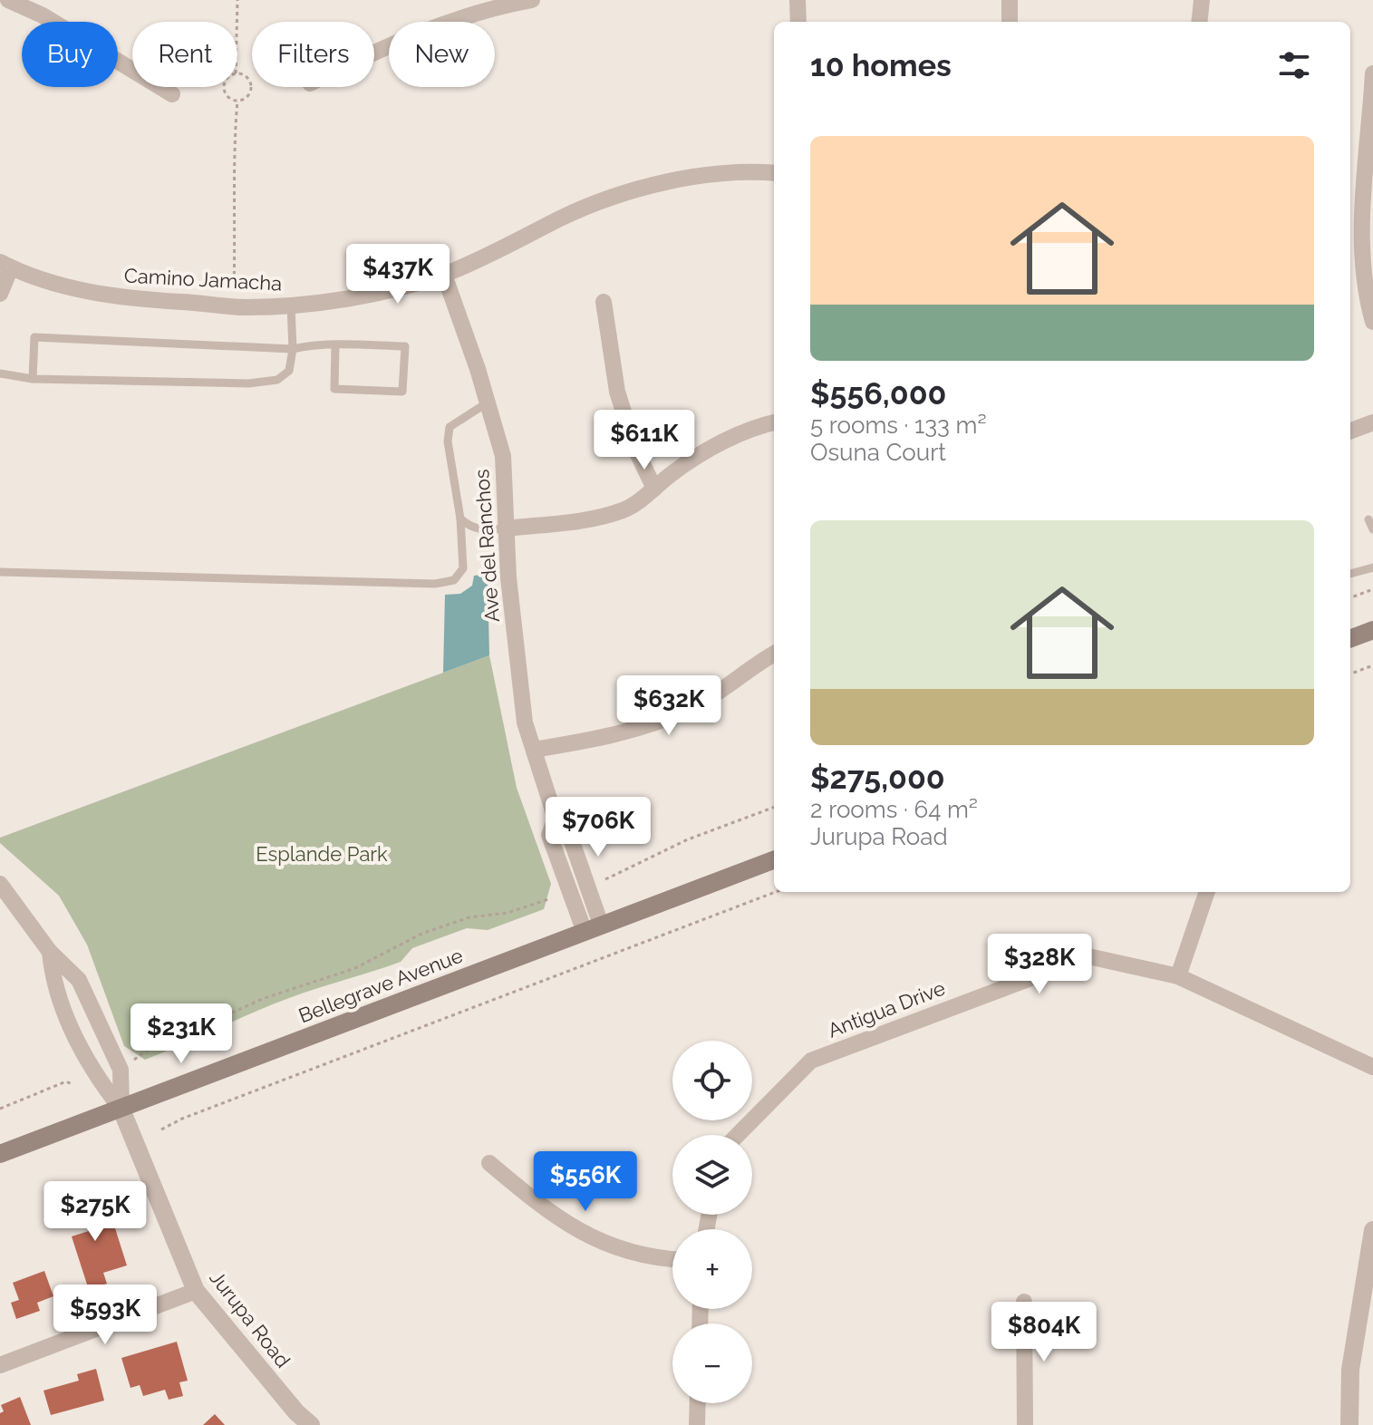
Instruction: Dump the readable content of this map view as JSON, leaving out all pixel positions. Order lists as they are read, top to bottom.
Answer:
{
  "streets": {
    "main road": ["Bellegrave Avenue"],
    "street": [
      "Camino Jamacha",
      "Ave del Ranchos",
      "Antigua Drive",
      "Jurupa Road"
    ]
  },
  "crossings": [
    ["Camino Jamacha", "Ave del Ranchos"],
    ["Ave del Ranchos", "Bellegrave Avenue"],
    ["Bellegrave Avenue", "Jurupa Road"]
  ],
  "parks": ["Esplande Park"],
  "page": {
    "chip": [
      "Buy",
      "Rent",
      "Filters",
      "New"
    ],
    "heading": "10 homes",
    "list": [
      {
        "name": "$556,000",
        "note": "5 rooms · 133 m² · Osuna Court"
      },
      {
        "name": "$275,000",
        "note": "2 rooms · 64 m² · Jurupa Road"
      }
    ],
    "price": [
      "$437K",
      "$611K",
      "$632K",
      "$706K",
      "$328K",
      "$231K",
      "$556K",
      "$275K",
      "$593K",
      "$804K"
    ],
    "map_buttons": ["+", "−"]
  }
}
